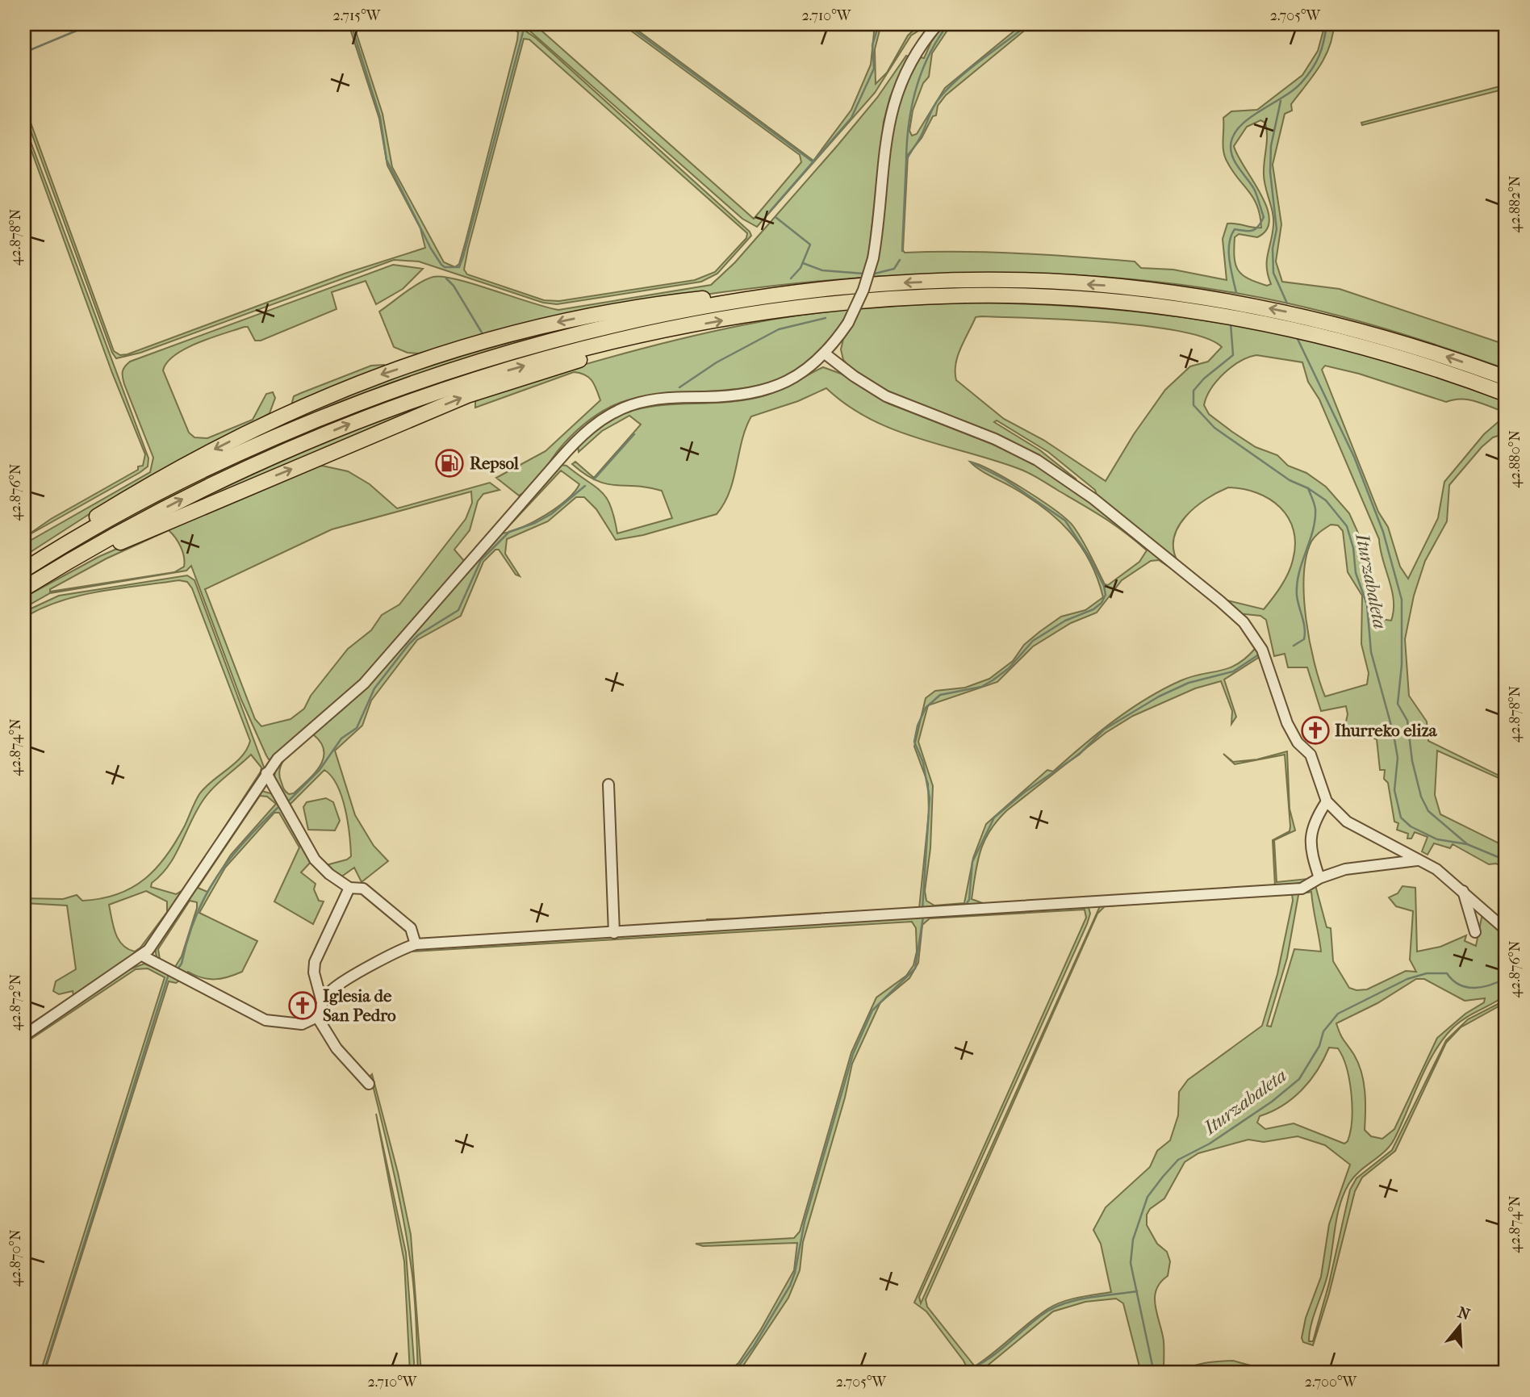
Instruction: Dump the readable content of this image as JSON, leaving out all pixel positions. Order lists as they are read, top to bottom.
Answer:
{
  "water": ["Iturzabaleta"],
  "places": {
    "fuel station": ["Repsol"],
    "church": ["Ihurreko eliza", "Iglesia de San Pedro"]
  },
  "north": "top",
  "coordinates": [
    "2.715°W",
    "2.710°W",
    "2.705°W",
    "42.882°N",
    "42.878°N",
    "42.880°N",
    "42.876°N",
    "42.874°N",
    "42.872°N",
    "42.870°N",
    "2.700°W"
  ]
}
